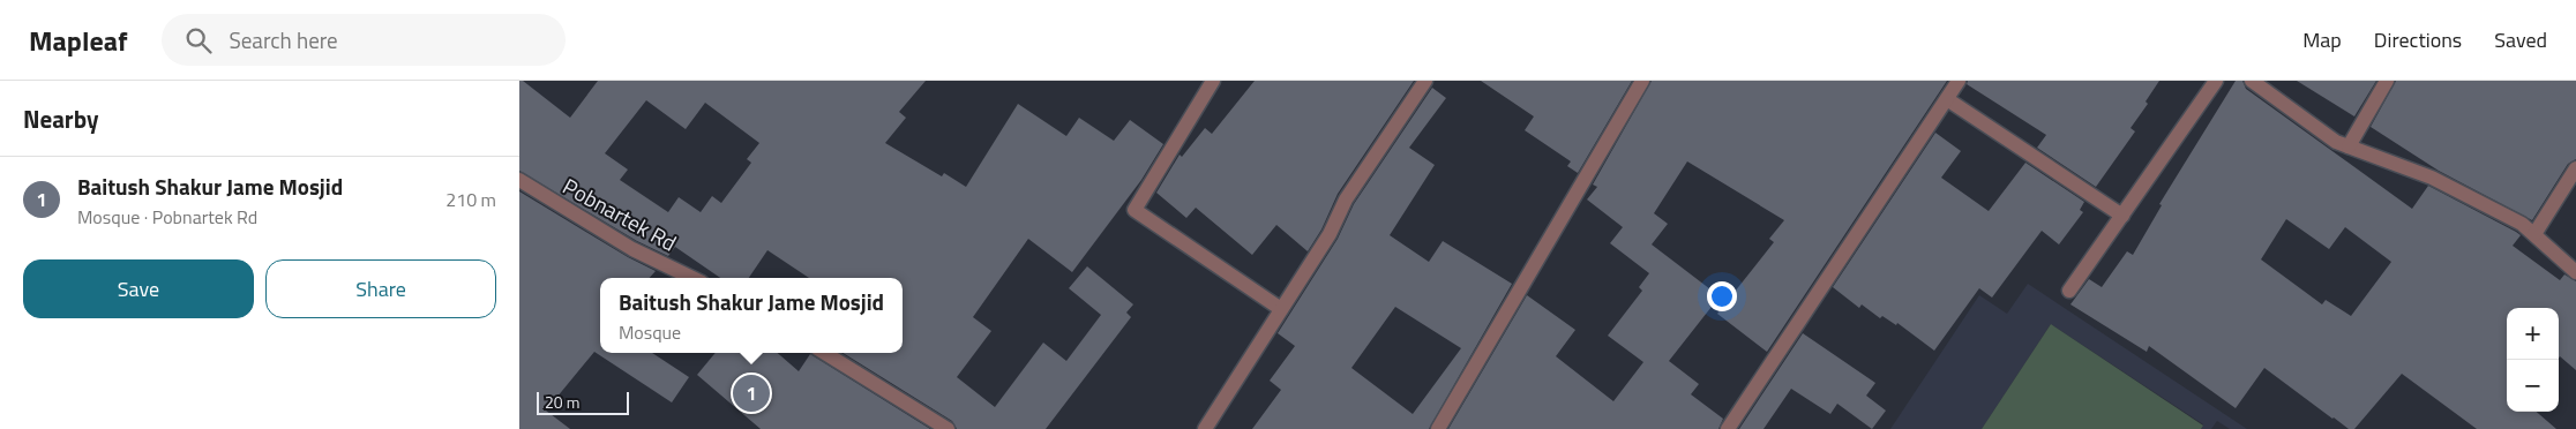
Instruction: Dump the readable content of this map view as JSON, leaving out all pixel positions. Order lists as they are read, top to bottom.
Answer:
{
  "streets": {
    "street": ["Pobnartek Rd"]
  },
  "scale_bar": "20 m",
  "page": {
    "header": "Mapleaf",
    "search": "Search here",
    "nav": ["Map", "Directions", "Saved"],
    "heading": "Nearby",
    "list": [
      {
        "mark": "1",
        "name": "Baitush Shakur Jame Mosjid",
        "note": "Mosque · Pobnartek Rd",
        "value": "210 m"
      }
    ],
    "buttons": ["Save", "Share"],
    "popup": ["Baitush Shakur Jame Mosjid", "Mosque"],
    "map_buttons": ["+", "−"],
    "pins": "1",
    "scale": "20 m"
  }
}
